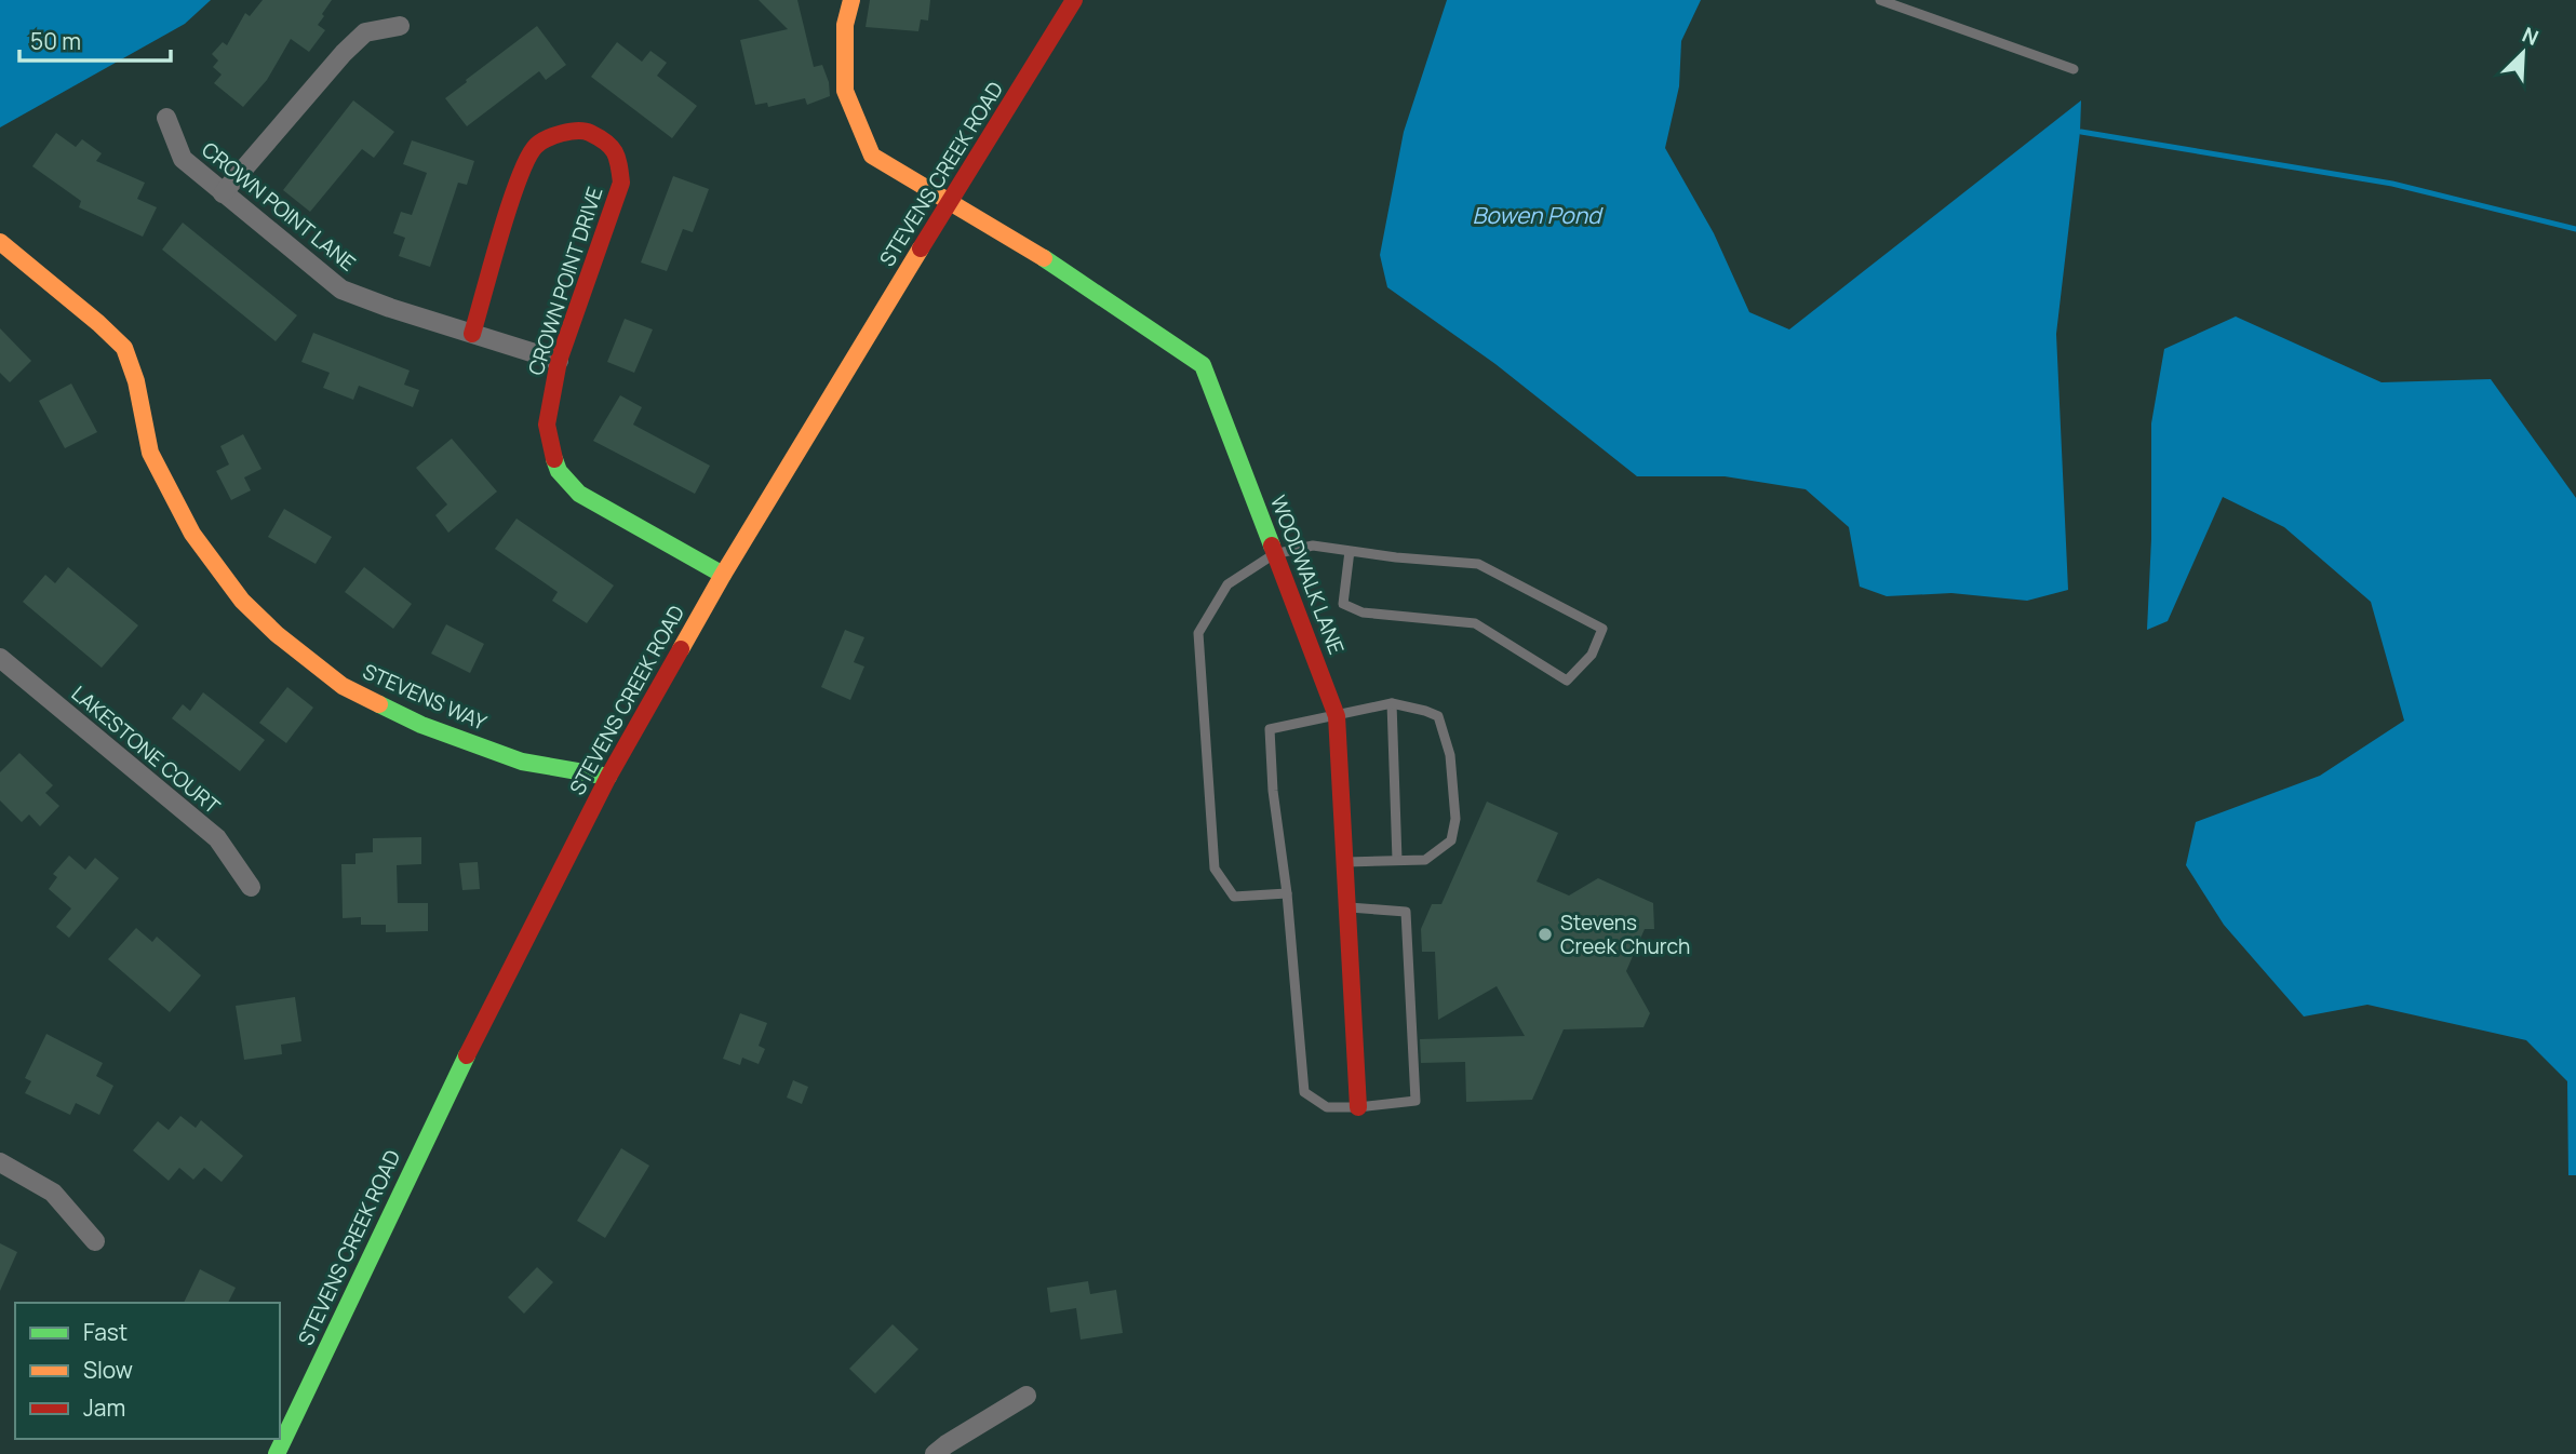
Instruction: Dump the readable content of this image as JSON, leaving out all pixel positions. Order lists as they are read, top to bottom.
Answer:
{
  "streets": {
    "street": [
      "STEVENS CREEK ROAD",
      "CROWN POINT LANE",
      "CROWN POINT DRIVE",
      "WOODWALK LANE",
      "STEVENS WAY",
      "LAKESTONE COURT"
    ]
  },
  "crossings": [
    ["STEVENS CREEK ROAD", "CROWN POINT DRIVE"],
    ["STEVENS CREEK ROAD", "WOODWALK LANE"],
    ["STEVENS CREEK ROAD", "STEVENS WAY"],
    ["CROWN POINT LANE", "CROWN POINT DRIVE"]
  ],
  "water": ["Bowen Pond"],
  "places": ["Stevens Creek Church"],
  "legend": ["Fast", "Slow", "Jam"],
  "scale_bar": "50 m",
  "north": "top right"
}
